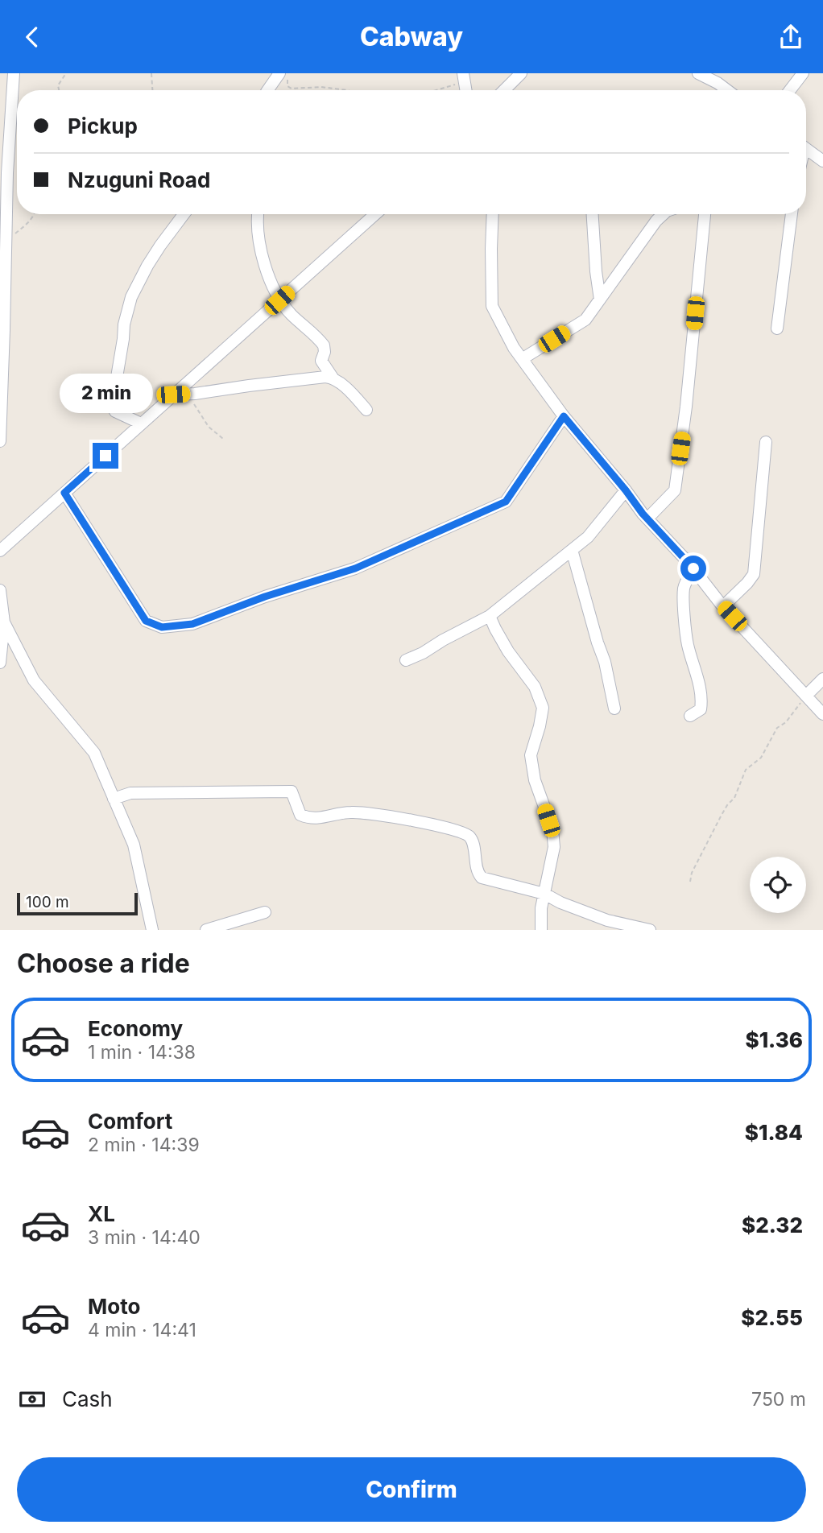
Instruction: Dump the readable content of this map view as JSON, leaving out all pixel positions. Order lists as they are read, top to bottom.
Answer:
{
  "scale_bar": "100 m",
  "page": {
    "header": "Cabway",
    "banner": ["Pickup", "Nzuguni Road"],
    "bubble": "2 min",
    "scale": "100 m",
    "heading": "Choose a ride",
    "list": [
      {
        "name": "Economy",
        "note": "1 min · 14:38",
        "value": "$1.36"
      },
      {
        "name": "Comfort",
        "note": "2 min · 14:39",
        "value": "$1.84"
      },
      {
        "name": "XL",
        "note": "3 min · 14:40",
        "value": "$2.32"
      },
      {
        "name": "Moto",
        "note": "4 min · 14:41",
        "value": "$2.55"
      }
    ],
    "pay": ["Cash", "750 m"],
    "buttons": "Confirm"
  }
}
